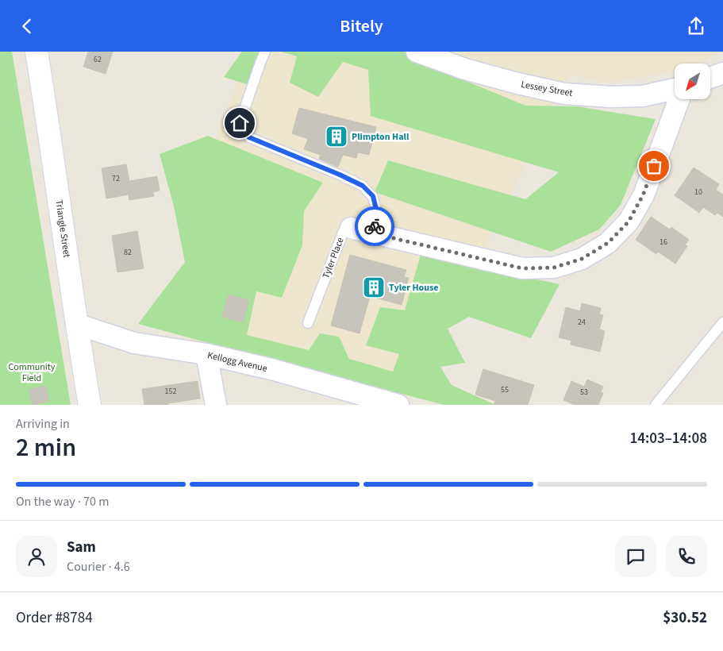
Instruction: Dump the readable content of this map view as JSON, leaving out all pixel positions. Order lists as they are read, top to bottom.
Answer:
{
  "streets": {
    "main road": ["Triangle Street"],
    "street": ["Lessey Street", "Tyler Place", "Kellogg Avenue"]
  },
  "crossings": [
    ["Triangle Street", "Kellogg Avenue"]
  ],
  "parks": ["Community Field"],
  "places": {
    "building": ["Plimpton Hall", "Tyler House"]
  },
  "house_numbers": [
    "62",
    "72",
    "10",
    "16",
    "82",
    "24",
    "55",
    "152",
    "53"
  ],
  "north": "bottom left",
  "page": {
    "header": "Bitely",
    "heading": ["2 min", "Arriving in", "14:03–14:08"],
    "panel": [
      "Sam",
      "Courier · 4.6",
      "Order #8784",
      "$30.52"
    ],
    "bar": "On the way · 70 m"
  }
}
